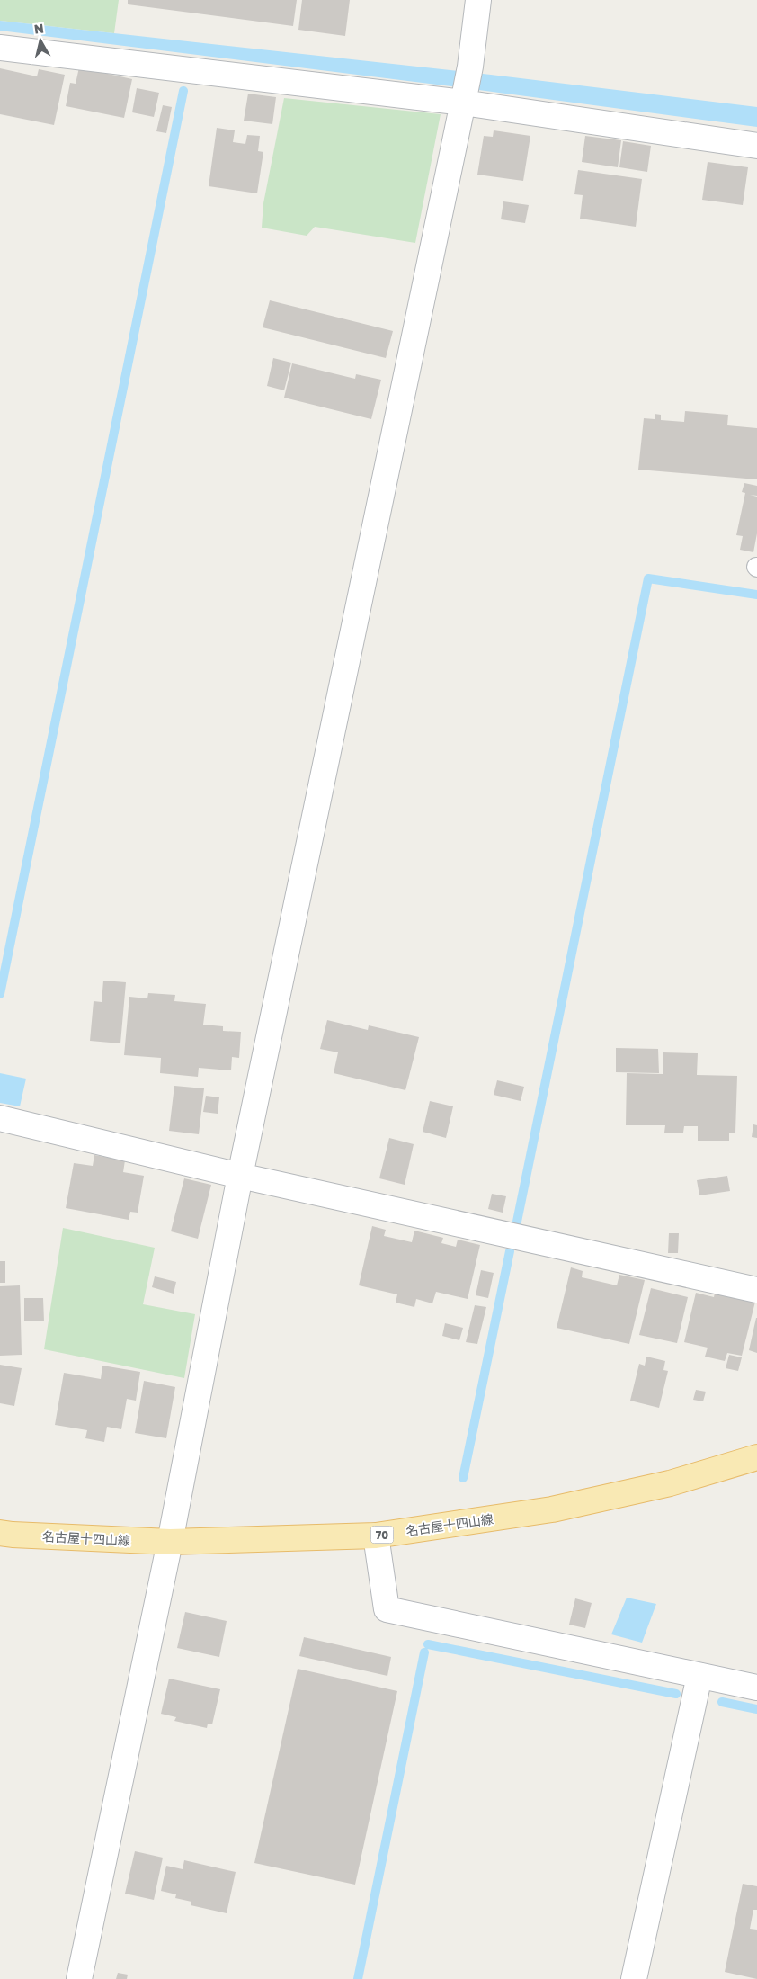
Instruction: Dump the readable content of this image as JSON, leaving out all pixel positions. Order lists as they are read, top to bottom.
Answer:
{
  "streets": {
    "main road": ["名古屋十四山線", "70"]
  },
  "north": "top"
}
